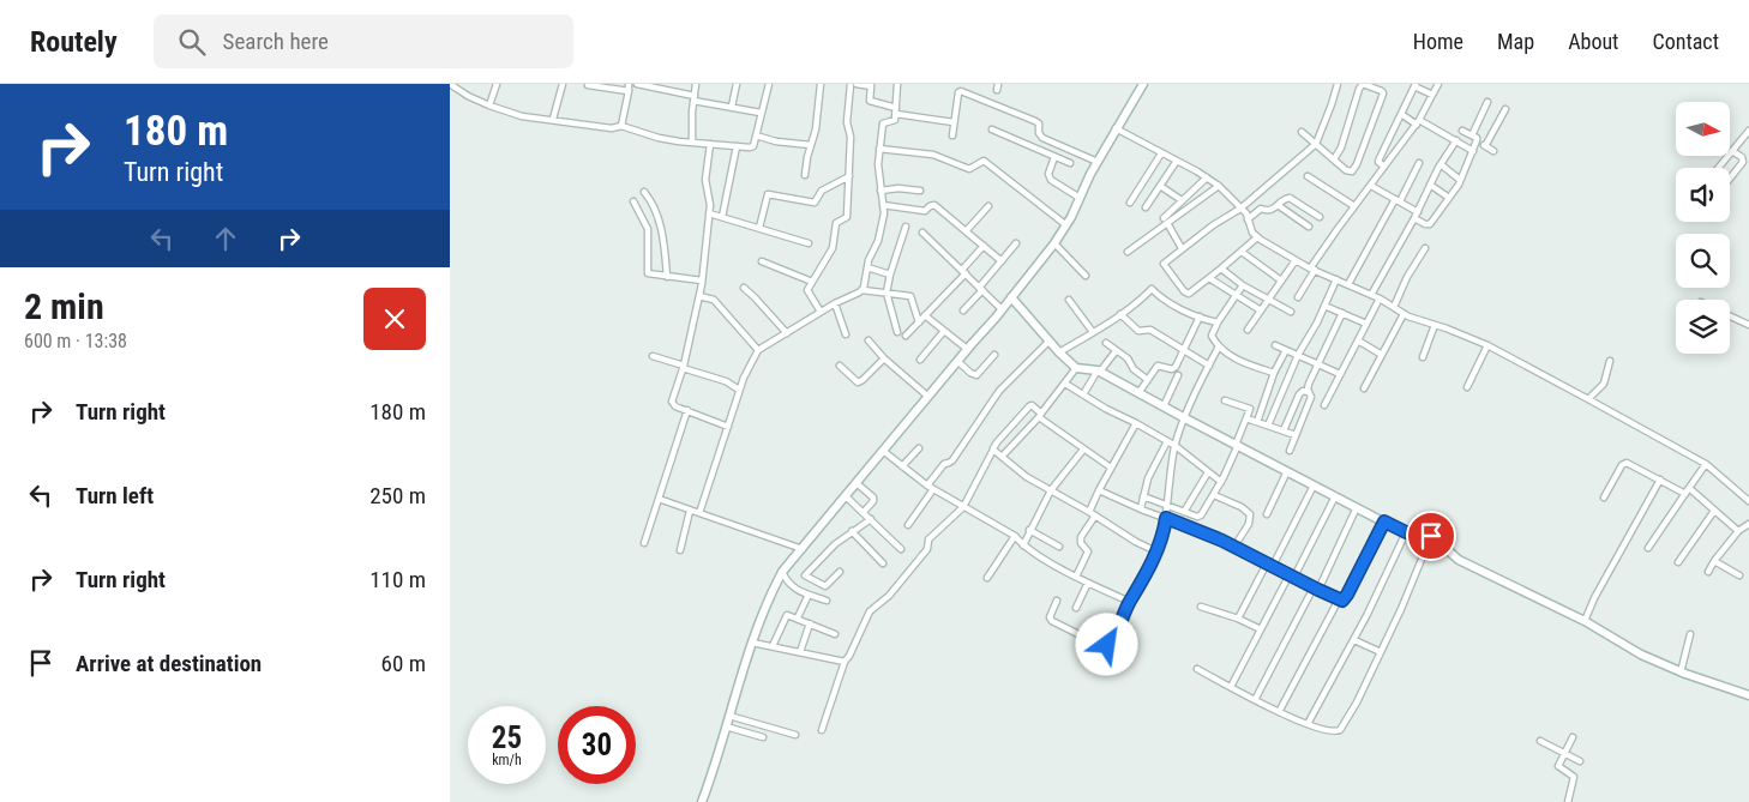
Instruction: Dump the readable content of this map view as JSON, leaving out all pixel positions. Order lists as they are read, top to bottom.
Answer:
{
  "north": "right",
  "page": {
    "header": "Routely",
    "search": "Search here",
    "nav": [
      "Home",
      "Map",
      "About",
      "Contact"
    ],
    "turn": ["180 m", "Turn right"],
    "heading": ["2 min", "600 m · 13:38"],
    "list": [
      {
        "name": "Turn right",
        "value": "180 m"
      },
      {
        "name": "Turn left",
        "value": "250 m"
      },
      {
        "name": "Turn right",
        "value": "110 m"
      },
      {
        "name": "Arrive at destination",
        "value": "60 m"
      }
    ],
    "speed": "25 km/h",
    "limit": "30"
  }
}
